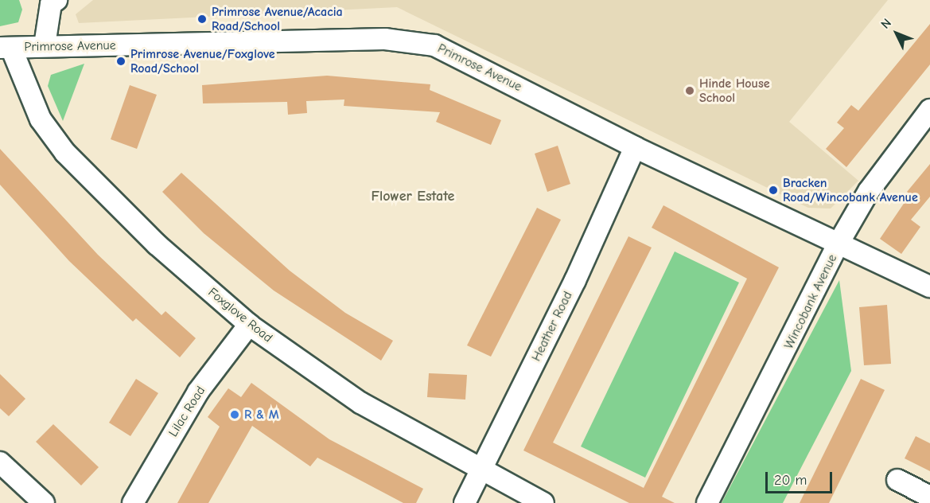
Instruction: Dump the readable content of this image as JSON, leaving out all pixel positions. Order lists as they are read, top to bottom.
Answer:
{
  "streets": {
    "street": [
      "Primrose Avenue",
      "Wincobank Avenue",
      "Foxglove Road",
      "Heather Road",
      "Lilac Road"
    ]
  },
  "crossings": [
    ["Primrose Avenue", "Wincobank Avenue"],
    ["Primrose Avenue", "Foxglove Road"],
    ["Primrose Avenue", "Heather Road"],
    ["Foxglove Road", "Heather Road"],
    ["Foxglove Road", "Lilac Road"]
  ],
  "districts": ["Flower Estate"],
  "places": [
    "Primrose Avenue/Acacia Road/School",
    "Primrose Avenue/Foxglove Road/School",
    "Hinde House School",
    "Bracken Road/Wincobank Avenue",
    "R & M"
  ],
  "scale_bar": "20 m",
  "north": "top left"
}
